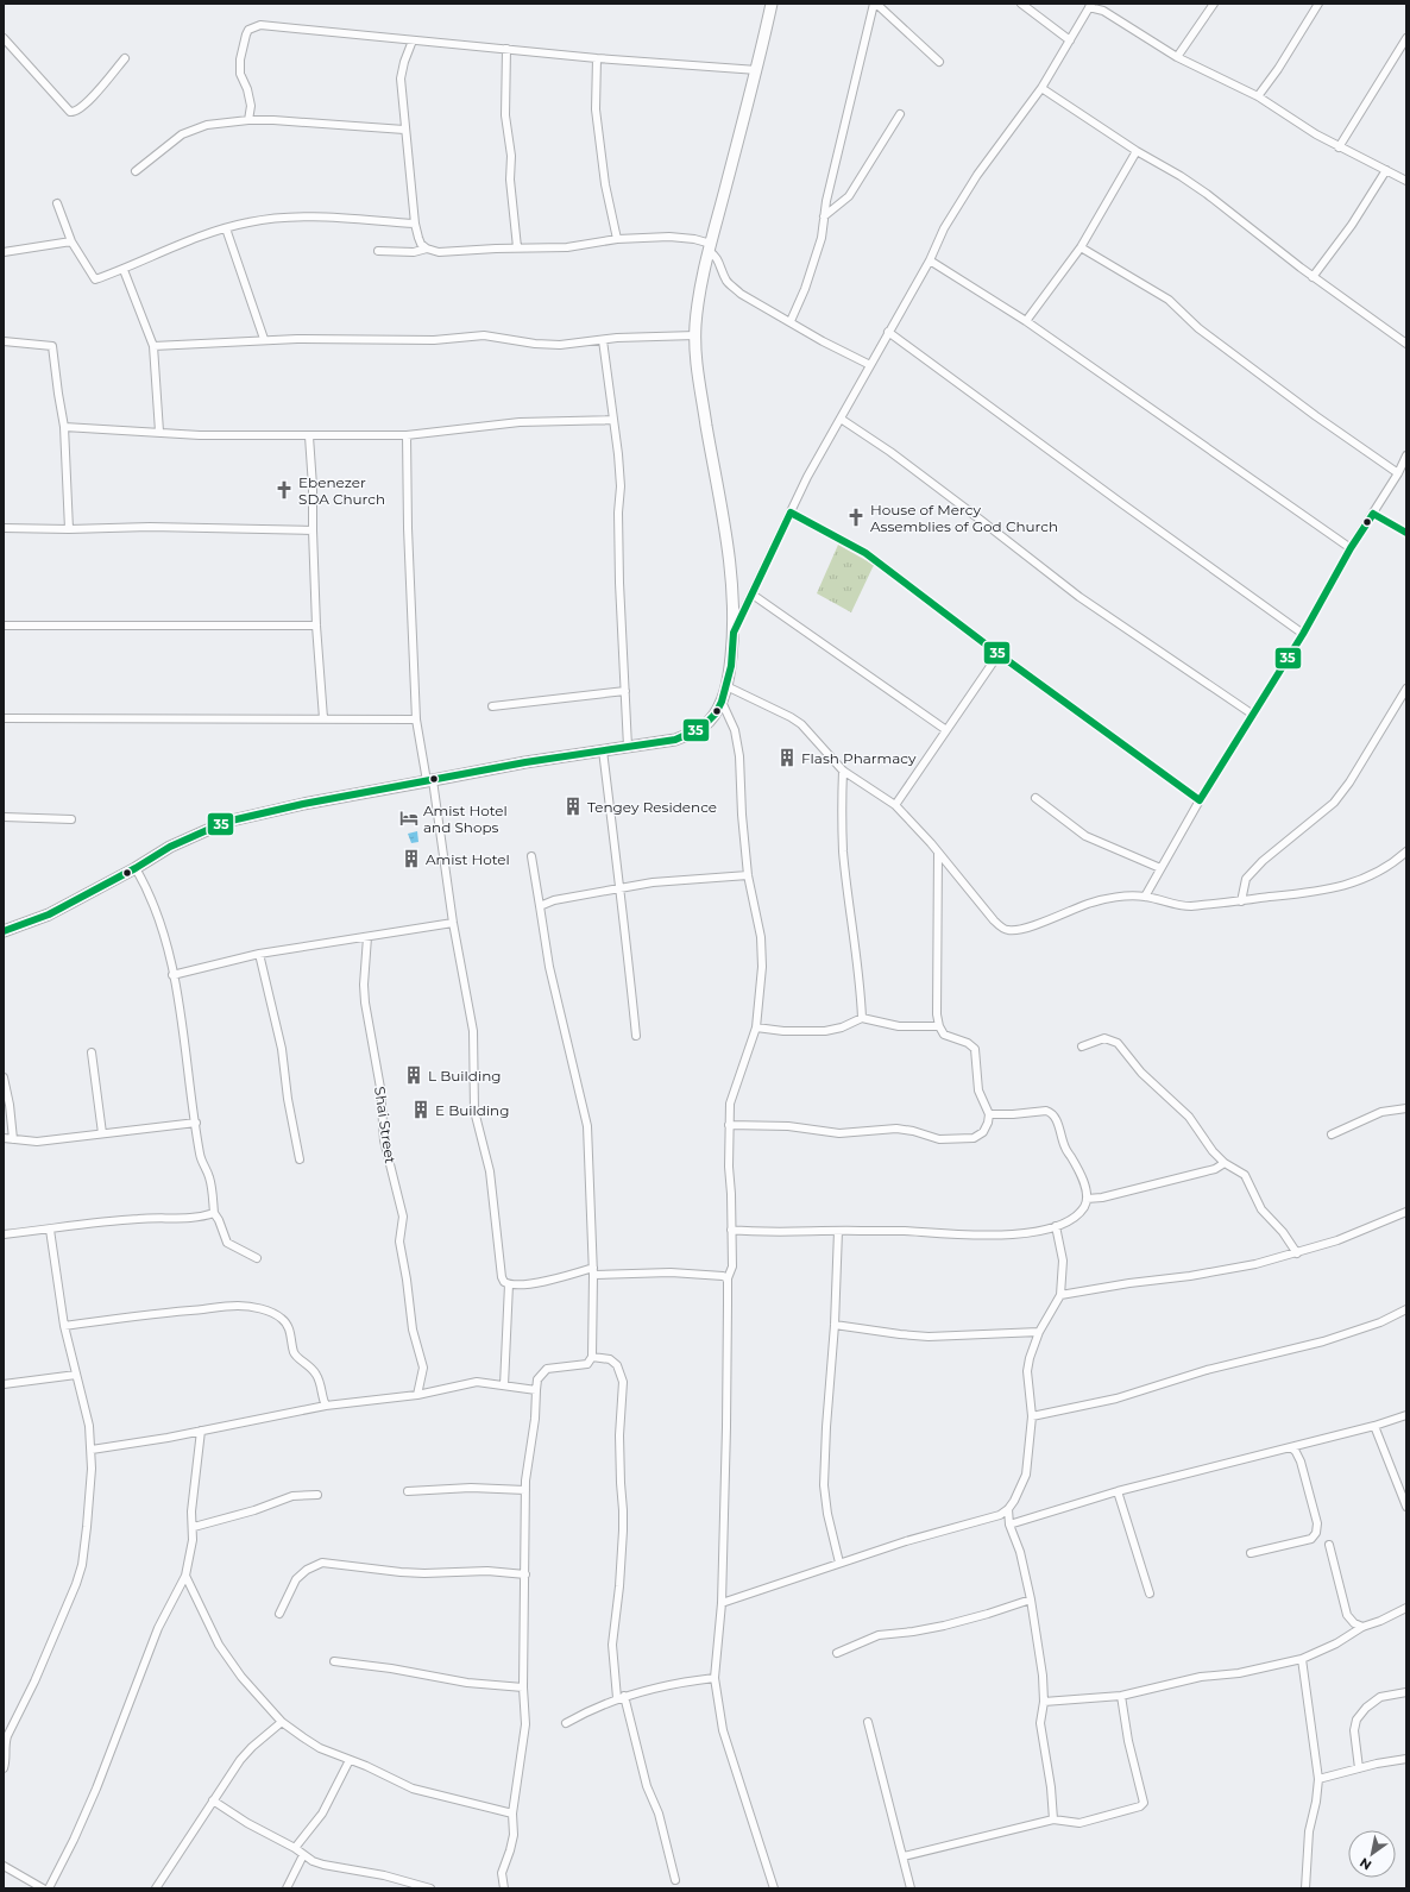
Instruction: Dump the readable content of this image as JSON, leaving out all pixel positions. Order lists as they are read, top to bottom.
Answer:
{
  "streets": {
    "street": ["Shai Street"]
  },
  "places": {
    "church": ["Ebenezer SDA Church", "House of Mercy Assemblies of God Church"],
    "building": [
      "Flash Pharmacy",
      "Tengey Residence",
      "Amist Hotel",
      "L Building",
      "E Building"
    ],
    "hotel": ["Amist Hotel and Shops"]
  },
  "lines": ["transit line 35"],
  "north": "bottom left"
}
